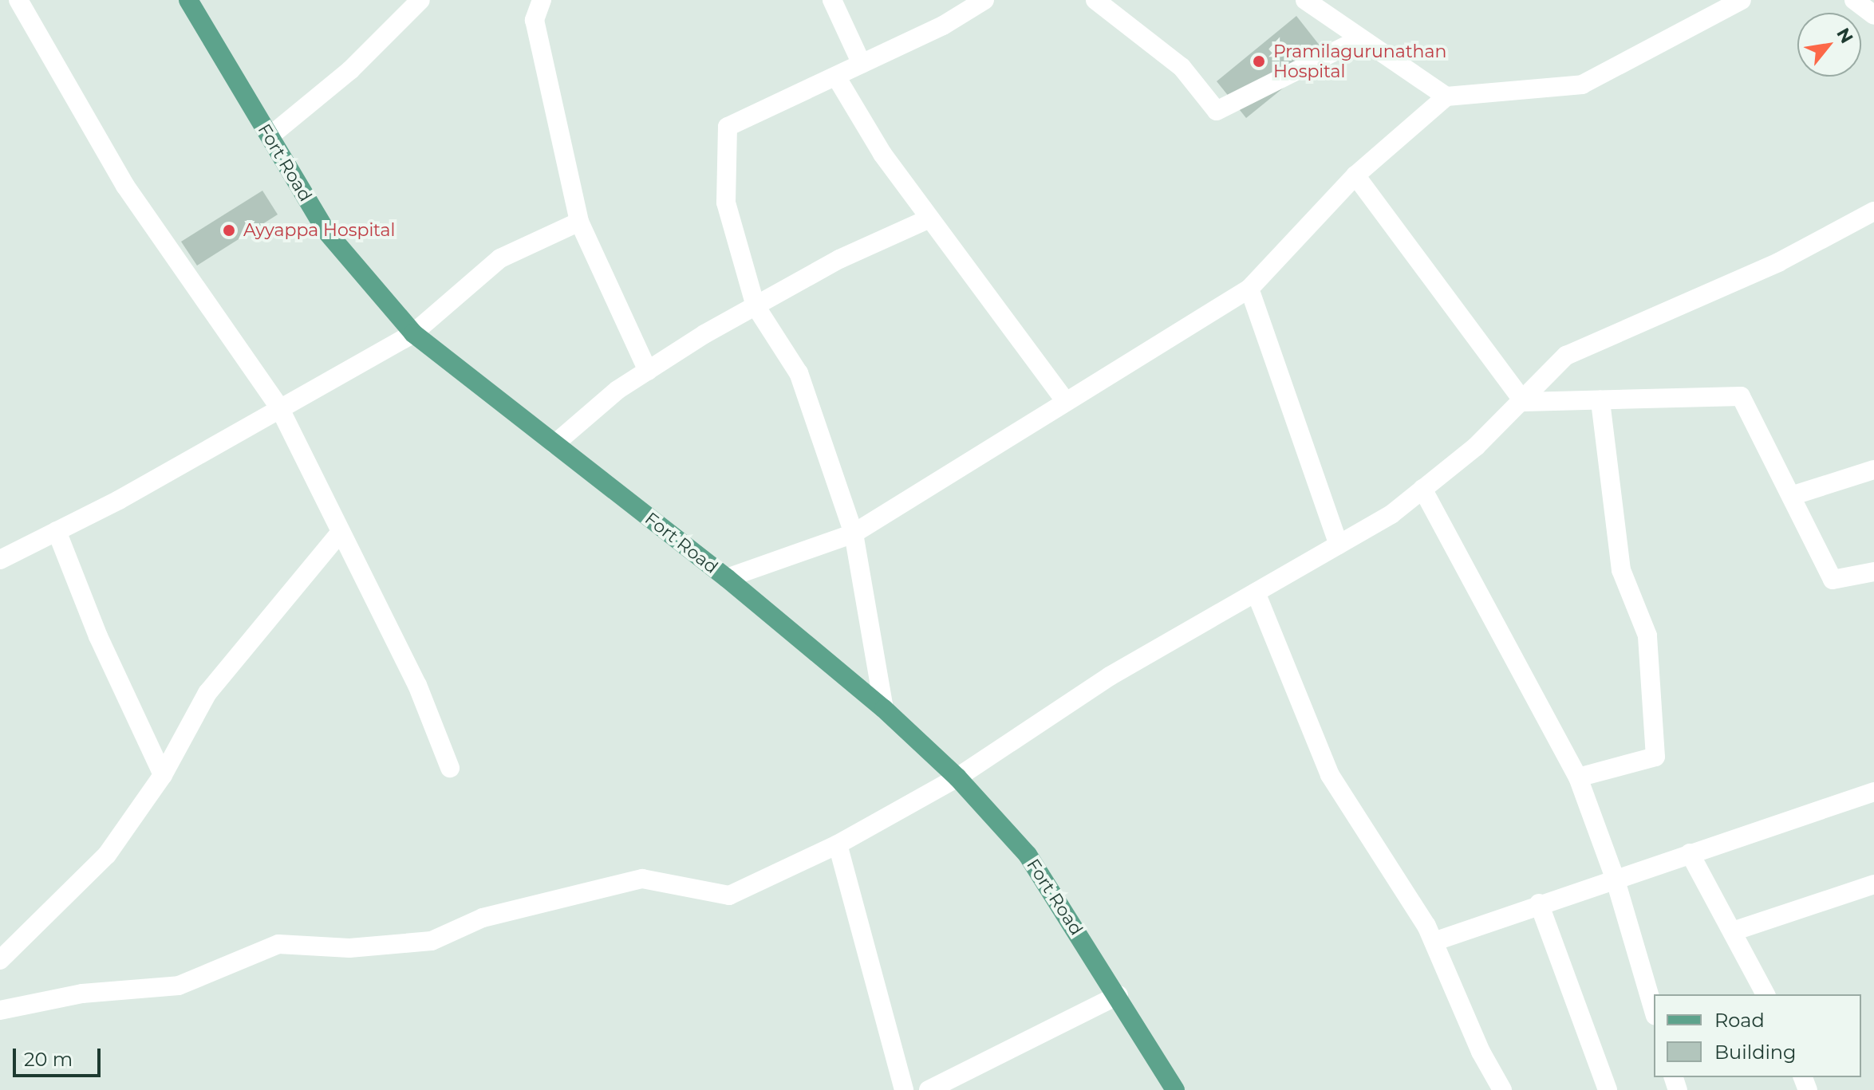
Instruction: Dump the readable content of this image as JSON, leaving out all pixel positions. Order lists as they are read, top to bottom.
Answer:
{
  "streets": {
    "main road": ["Fort Road"]
  },
  "places": ["Pramilagurunathan Hospital", "Ayyappa Hospital"],
  "legend": ["Road", "Building"],
  "scale_bar": "20 m",
  "north": "top right"
}
